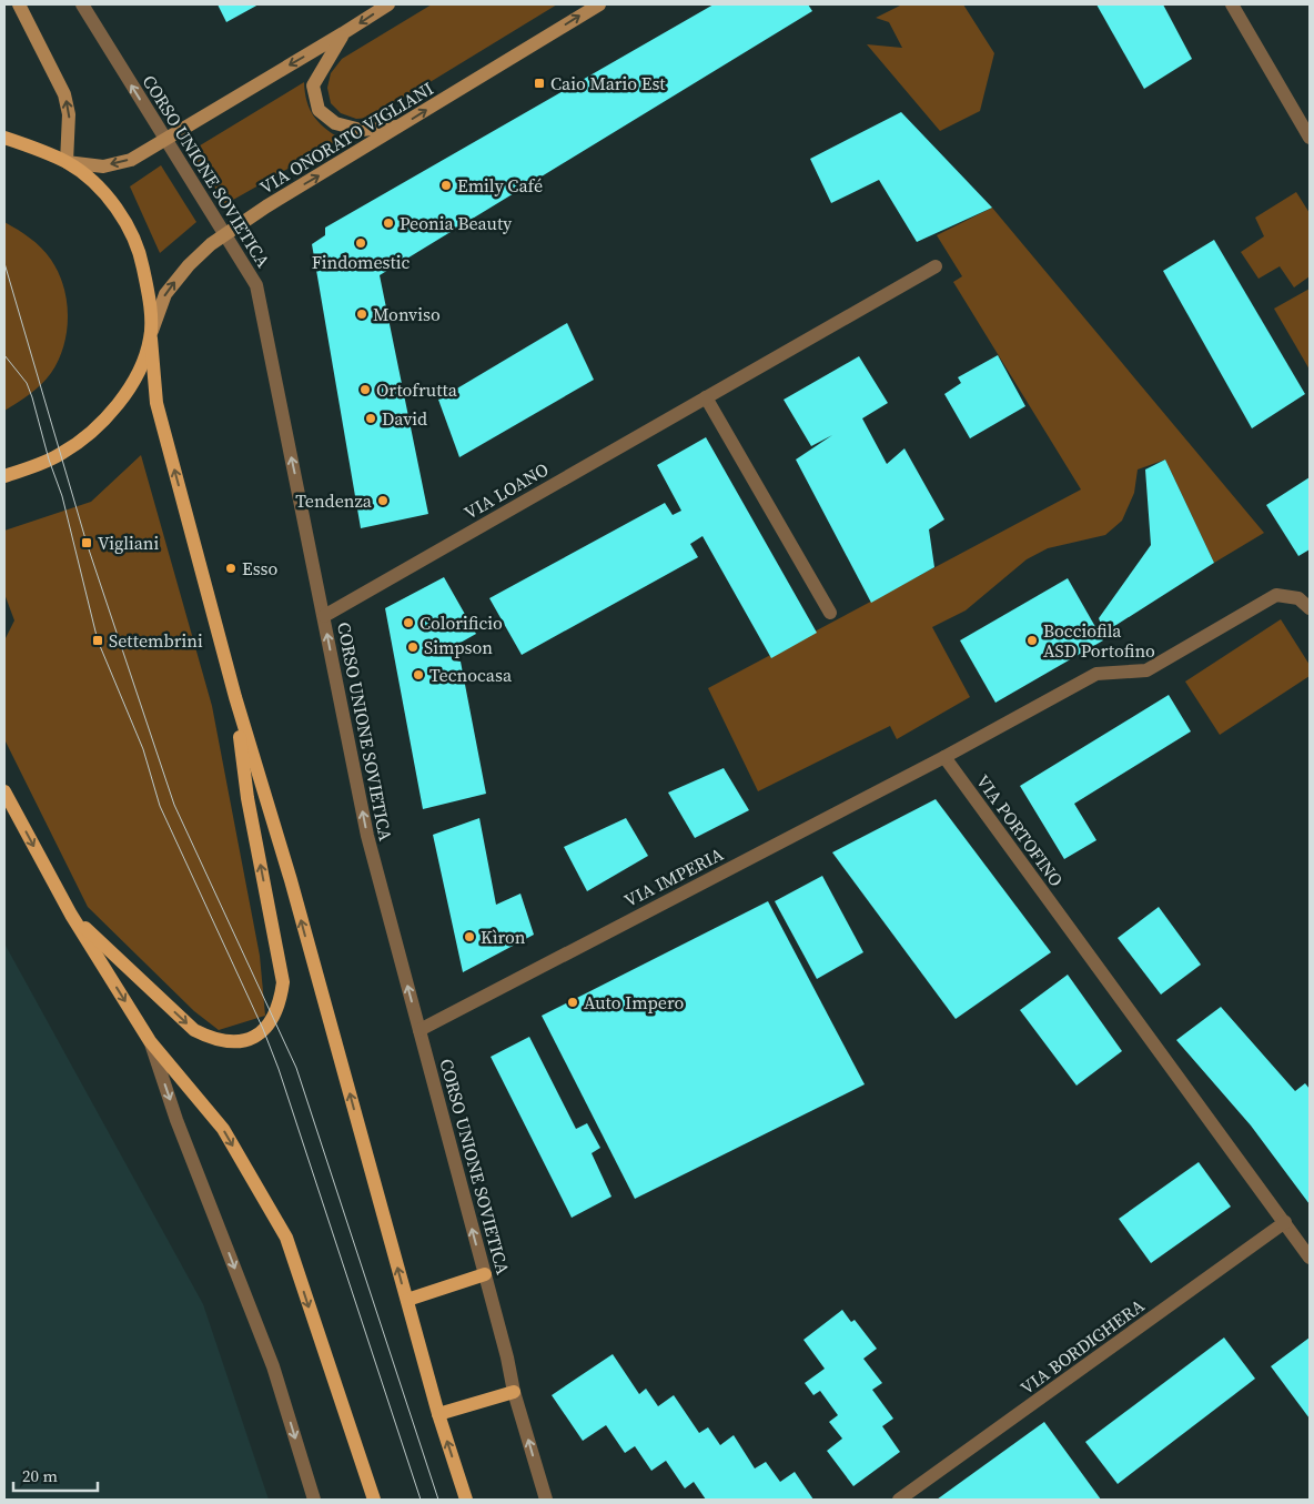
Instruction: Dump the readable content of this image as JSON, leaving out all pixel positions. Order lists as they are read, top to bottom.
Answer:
{
  "streets": {
    "main road": ["VIA ONORATO VIGLIANI"],
    "street": [
      "CORSO UNIONE SOVIETICA",
      "VIA LOANO",
      "VIA PORTOFINO",
      "VIA IMPERIA",
      "VIA BORDIGHERA"
    ]
  },
  "crossings": [
    ["VIA ONORATO VIGLIANI", "CORSO UNIONE SOVIETICA"],
    ["CORSO UNIONE SOVIETICA", "VIA LOANO"],
    ["CORSO UNIONE SOVIETICA", "VIA IMPERIA"],
    ["VIA PORTOFINO", "VIA IMPERIA"],
    ["VIA PORTOFINO", "VIA BORDIGHERA"]
  ],
  "one_way": ["CORSO UNIONE SOVIETICA"],
  "places": {
    "transit": ["Caio Mario Est", "Vigliani", "Settembrini"],
    "other": [
      "Emily Café",
      "Peonia Beauty",
      "Findomestic",
      "Monviso",
      "Ortofrutta",
      "David",
      "Tendenza",
      "Esso",
      "Colorificio",
      "Bocciofila ASD Portofino",
      "Simpson",
      "Tecnocasa",
      "Kìron",
      "Auto Impero"
    ]
  },
  "scale_bar": "20 m"
}
